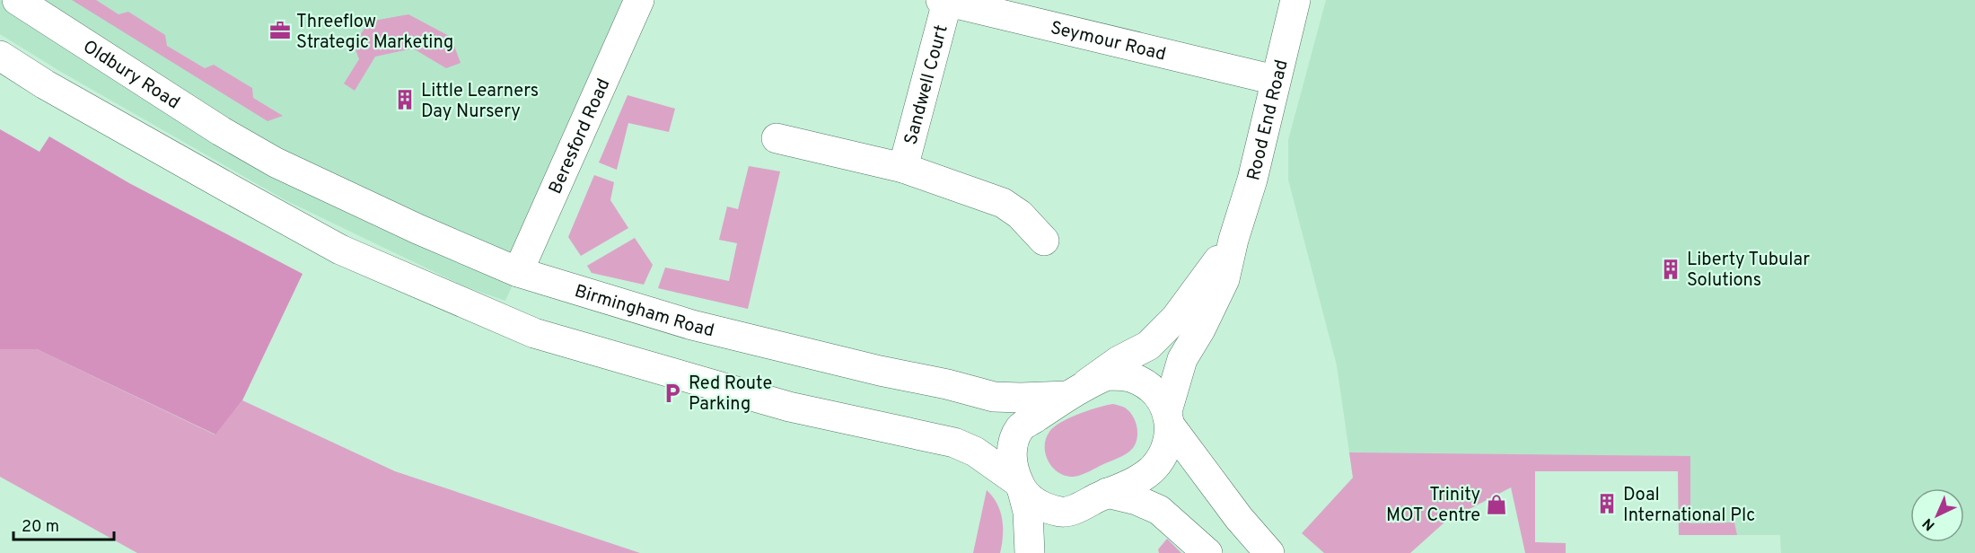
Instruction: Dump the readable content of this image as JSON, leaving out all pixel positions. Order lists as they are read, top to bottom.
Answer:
{
  "streets": {
    "main road": [
      "Seymour Road",
      "Oldbury Road",
      "Sandwell Court",
      "Rood End Road",
      "Beresford Road",
      "Birmingham Road"
    ]
  },
  "crossings": [
    ["Seymour Road", "Sandwell Court"],
    ["Seymour Road", "Rood End Road"],
    ["Oldbury Road", "Birmingham Road"],
    ["Rood End Road", "Birmingham Road"],
    ["Beresford Road", "Birmingham Road"]
  ],
  "places": {
    "office": ["Threeflow Strategic Marketing"],
    "building": ["Little Learners Day Nursery", "Liberty Tubular Solutions", "Doal International Plc"],
    "parking": ["Red Route Parking"],
    "shop": ["Trinity MOT Centre"]
  },
  "scale_bar": "20 m",
  "north": "bottom left"
}
